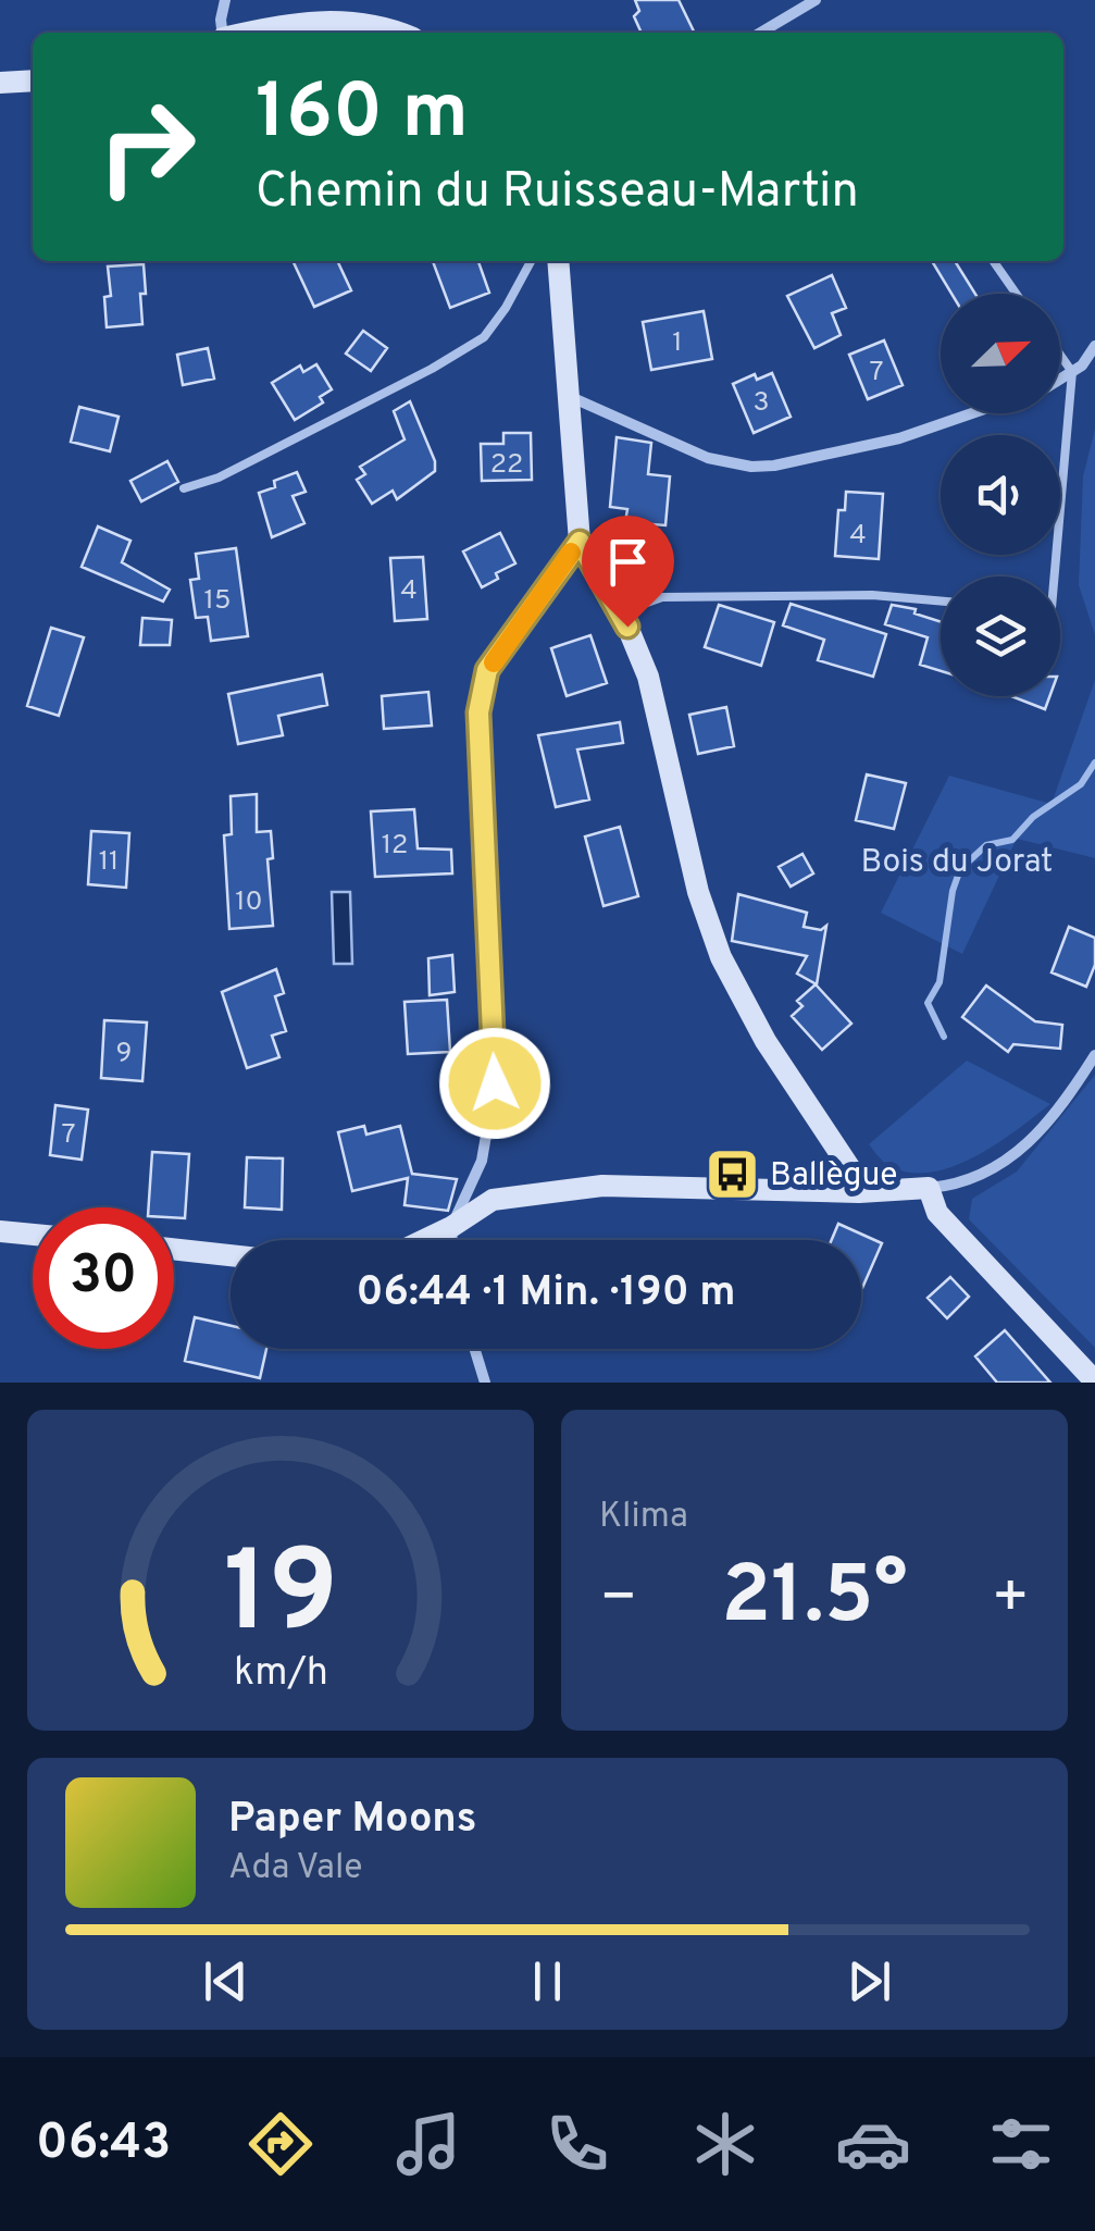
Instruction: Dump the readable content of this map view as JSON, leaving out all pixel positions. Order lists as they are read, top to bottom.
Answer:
{
  "parks": ["Bois du Jorat"],
  "places": {
    "bus stop": ["Ballègue"]
  },
  "house_numbers": [
    "1",
    "7",
    "3",
    "22",
    "4",
    "4",
    "15",
    "12",
    "11",
    "10",
    "9",
    "7"
  ],
  "north": "top right",
  "page": {
    "turn": ["160 m", "Chemin du Ruisseau-Martin"],
    "limit": "30",
    "trip": "06:44 · 1 Min. · 190 m",
    "tile": "Klima",
    "heat": ["−", "21.5°", "+"],
    "song": ["Paper Moons", "Ada Vale"],
    "tabs": "06:43",
    "gauge": ["19", "km/h"]
  }
}
